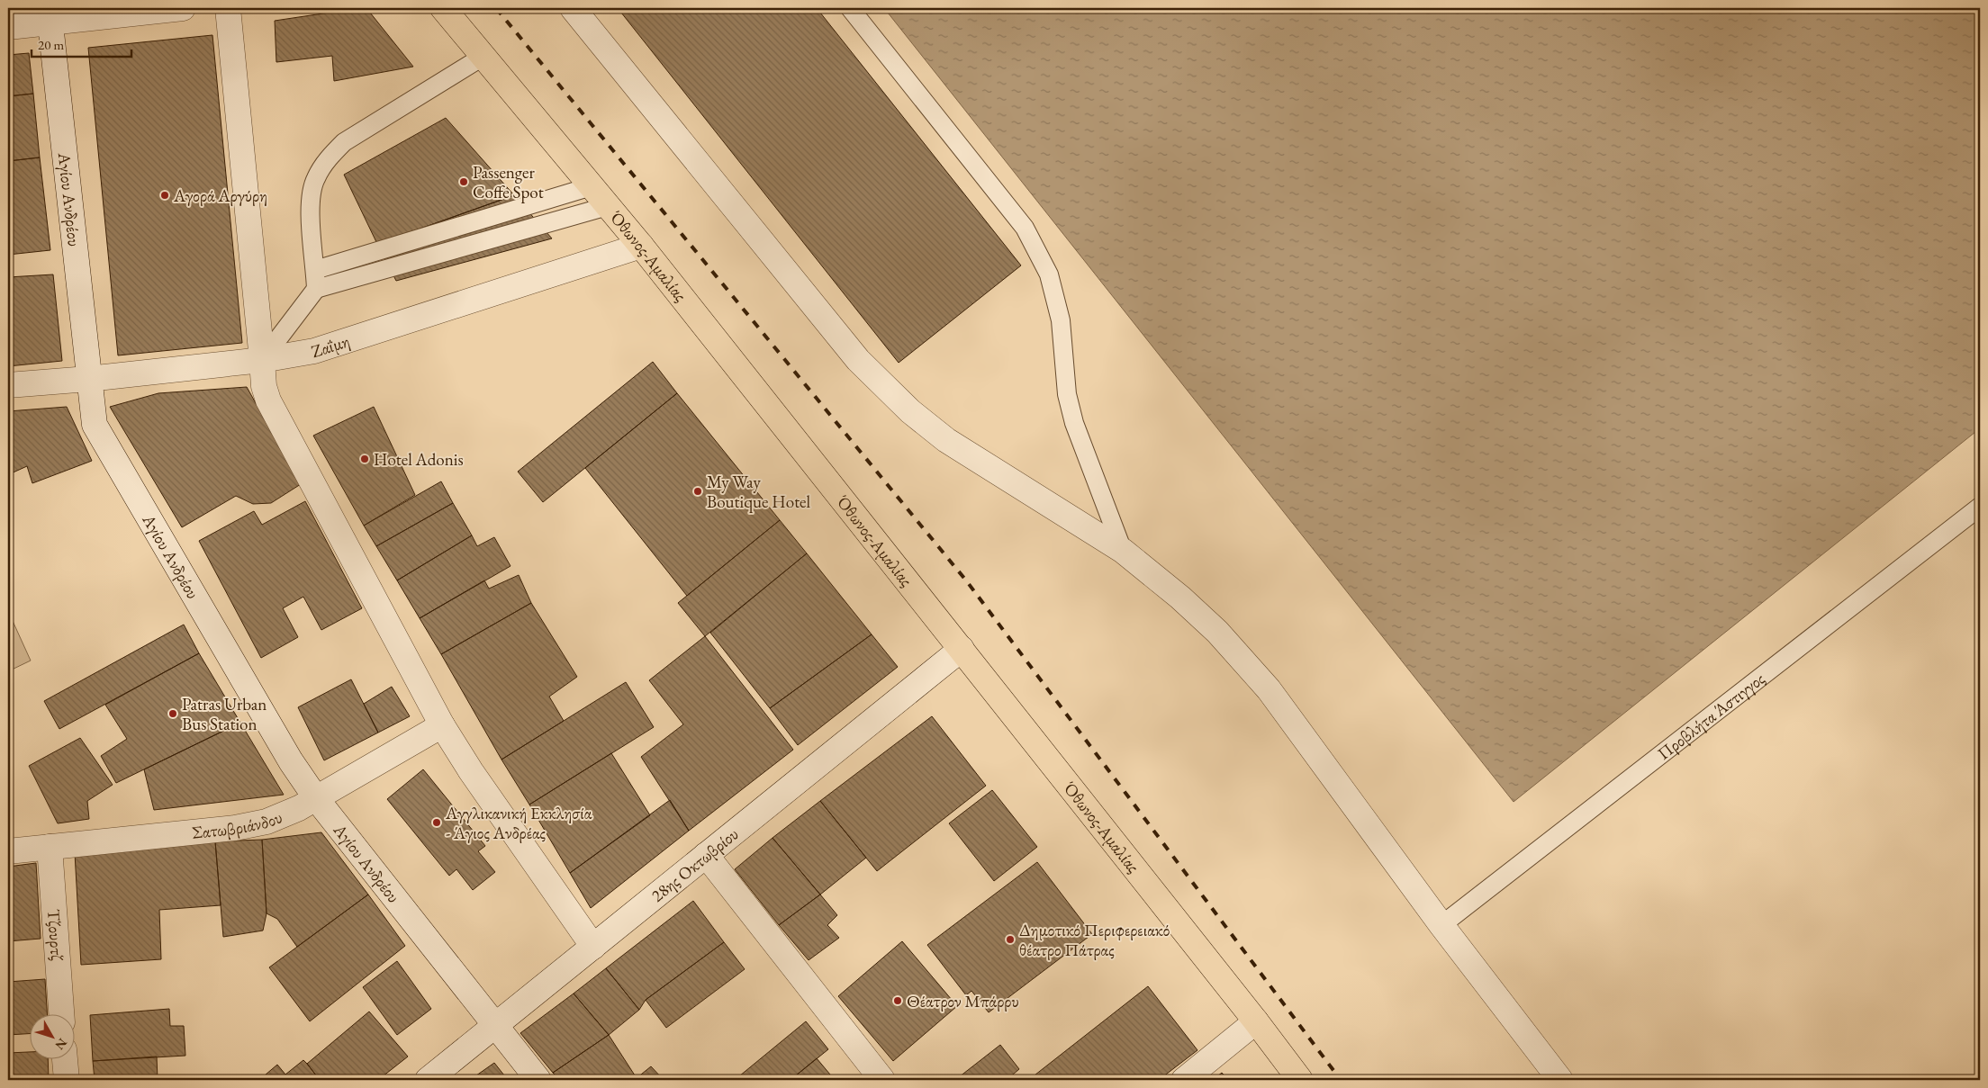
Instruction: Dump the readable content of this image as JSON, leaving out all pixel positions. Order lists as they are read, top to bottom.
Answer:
{
  "streets": {
    "main road": ["Όθωνος-Αμαλίας"],
    "street": [
      "Αγίου Ανδρέου",
      "Ζαΐμη",
      "Σατωβριάνδου",
      "28ης Οκτωβρίου",
      "Τζουρτζ"
    ],
    "lane": ["Προβλήτα Άστιγγος"]
  },
  "crossings": [
    ["Αγίου Ανδρέου", "Ζαΐμη"],
    ["Αγίου Ανδρέου", "Σατωβριάνδου"],
    ["Αγίου Ανδρέου", "28ης Οκτωβρίου"],
    ["Όθωνος-Αμαλίας", "Ζαΐμη"],
    ["Όθωνος-Αμαλίας", "28ης Οκτωβρίου"],
    ["Σατωβριάνδου", "Τζουρτζ"]
  ],
  "places": [
    "Passenger Coffe Spot",
    "Αγορά Αργύρη",
    "Hotel Adonis",
    "My Way Boutique Hotel",
    "Patras Urban Bus Station",
    "Αγγλικανική Εκκλησία - Άγιος Ανδρέας",
    "Δημοτικό Περιφερειακό θέατρο Πάτρας",
    "Θέατρον Μπάρρυ"
  ],
  "scale_bar": "20 m",
  "north": "bottom right"
}
